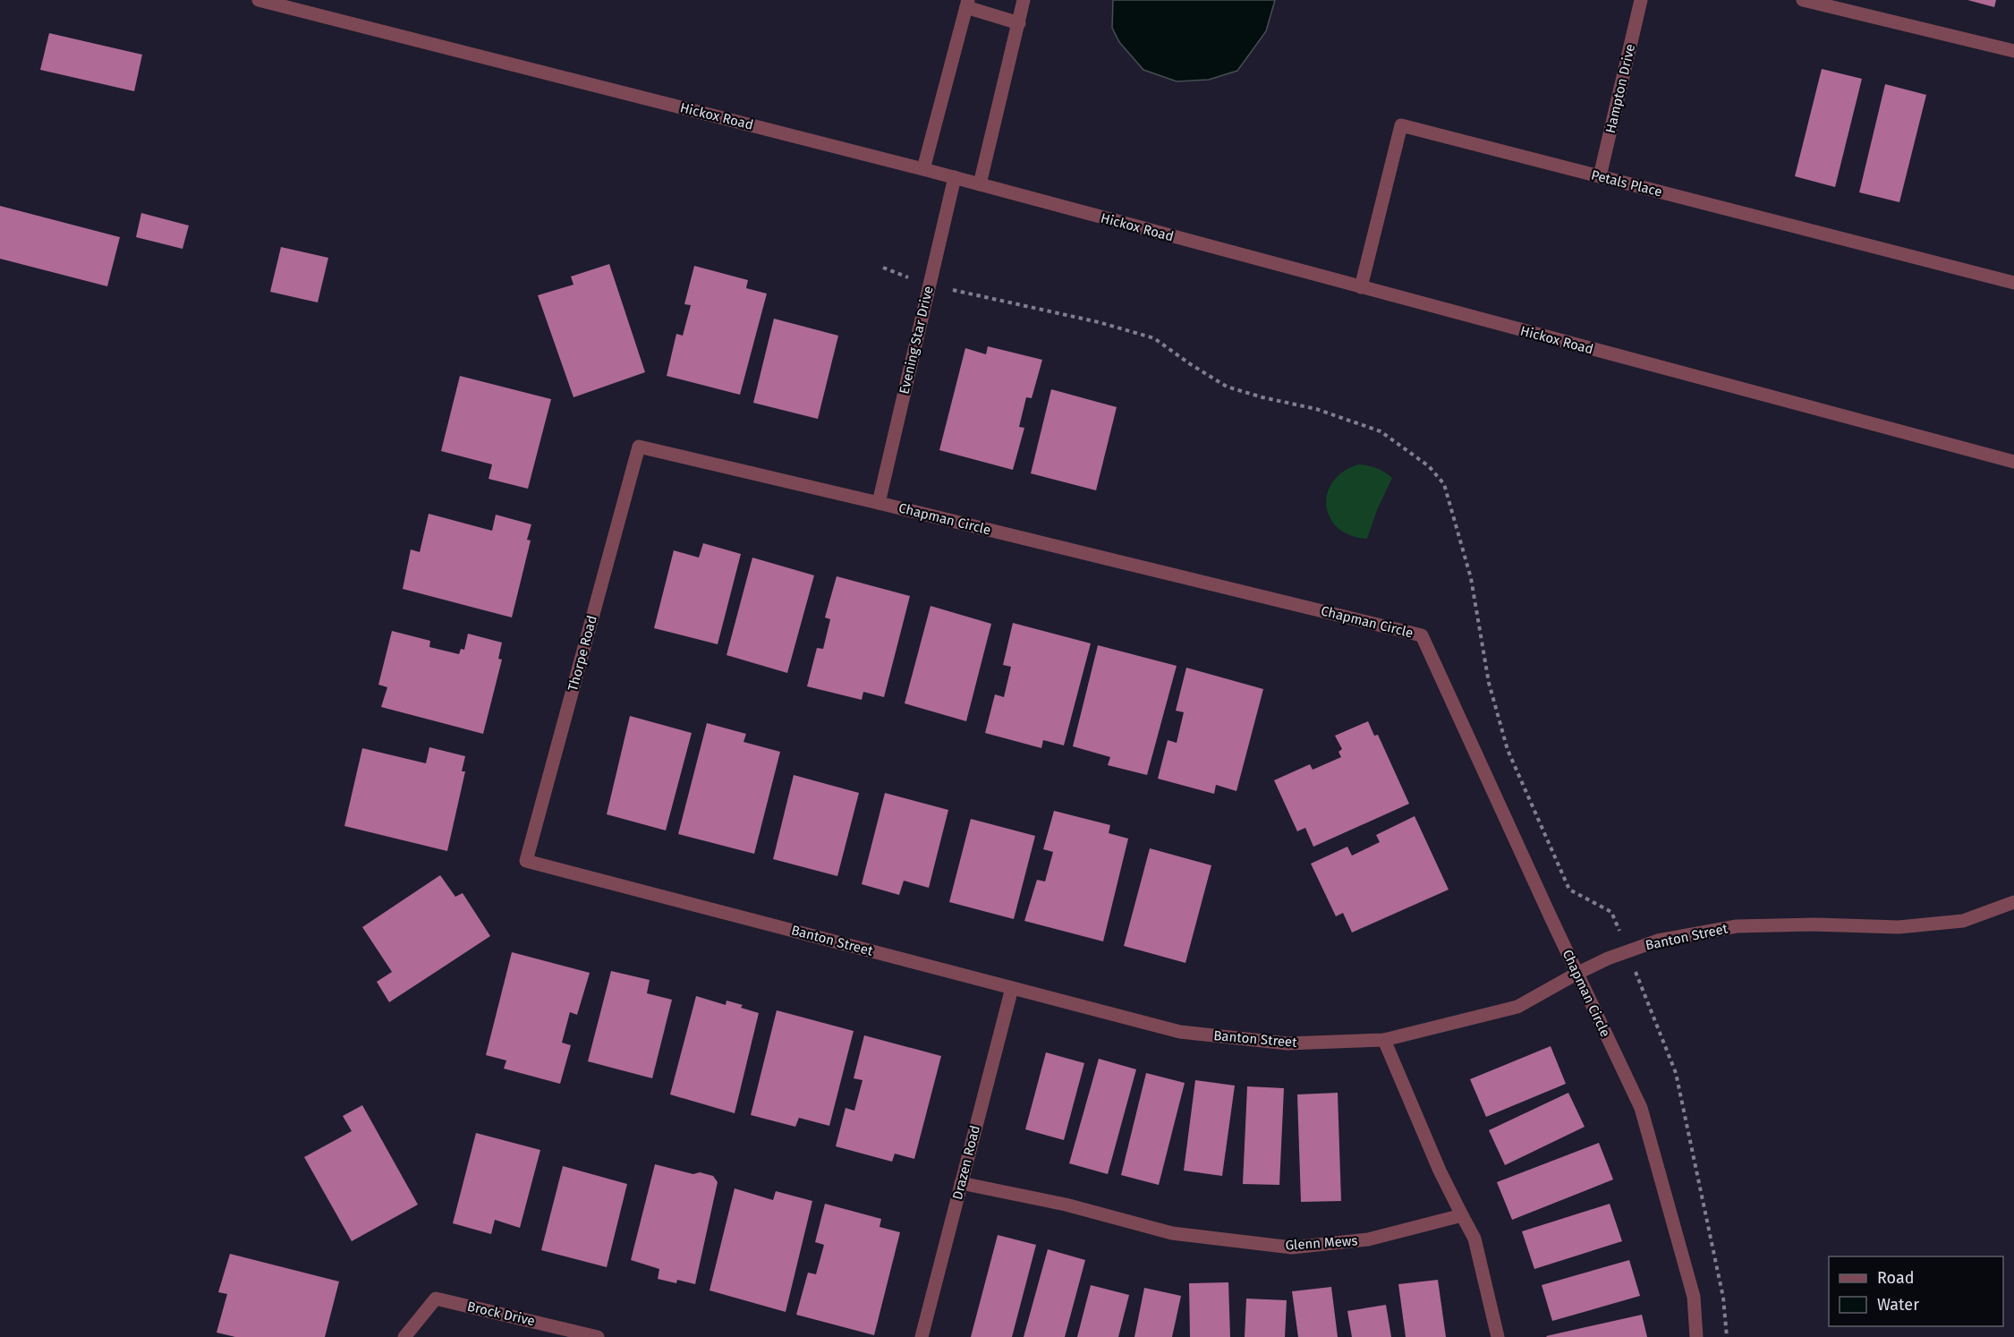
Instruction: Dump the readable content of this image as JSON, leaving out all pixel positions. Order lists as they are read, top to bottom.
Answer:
{
  "streets": {
    "street": [
      "Hampton Drive",
      "Hickox Road",
      "Petals Place",
      "Evening Star Drive",
      "Chapman Circle",
      "Thorpe Road",
      "Banton Street",
      "Drazen Road",
      "Glenn Mews",
      "Brock Drive"
    ]
  },
  "crossings": [
    ["Hampton Drive", "Petals Place"],
    ["Hickox Road", "Petals Place"],
    ["Hickox Road", "Evening Star Drive"],
    ["Evening Star Drive", "Chapman Circle"],
    ["Chapman Circle", "Thorpe Road"],
    ["Chapman Circle", "Banton Street"],
    ["Thorpe Road", "Banton Street"],
    ["Banton Street", "Drazen Road"],
    ["Drazen Road", "Glenn Mews"]
  ],
  "legend": ["Road", "Water"]
}
